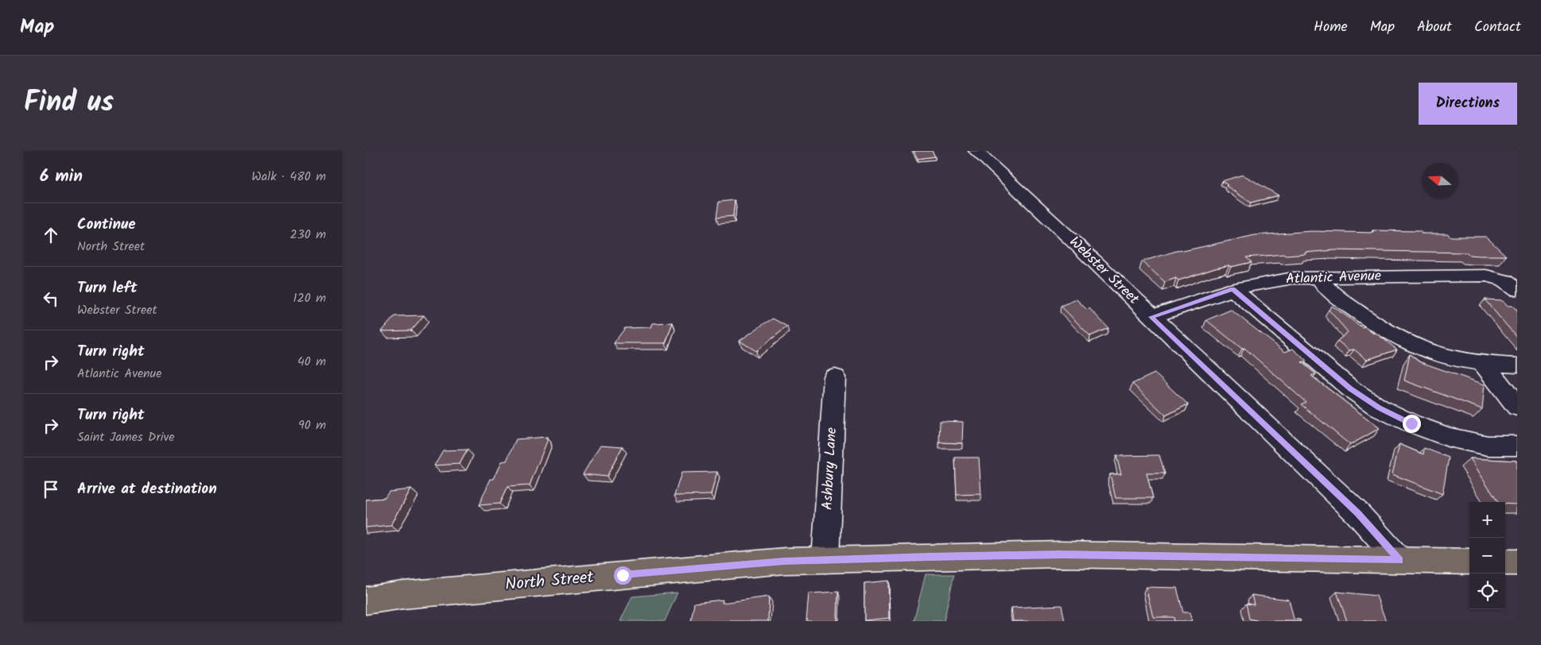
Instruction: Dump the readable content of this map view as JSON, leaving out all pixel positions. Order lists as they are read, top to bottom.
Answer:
{
  "streets": {
    "main road": ["North Street"],
    "street": ["Webster Street", "Atlantic Avenue", "Ashbury Lane"]
  },
  "crossings": [
    ["Webster Street", "Atlantic Avenue"],
    ["Webster Street", "North Street"],
    ["Ashbury Lane", "North Street"]
  ],
  "north": "left",
  "page": {
    "header": "Map",
    "nav": [
      "Home",
      "Map",
      "About",
      "Contact"
    ],
    "title": "Find us",
    "buttons": "Directions",
    "heading": ["6 min", "Walk · 480 m"],
    "list": [
      ["Continue", "North Street", "230 m"],
      ["Turn left", "Webster Street", "120 m"],
      ["Turn right", "Atlantic Avenue", "40 m"],
      ["Turn right", "Saint James Drive", "90 m"],
      "Arrive at destination"
    ],
    "map_buttons": ["+", "−"]
  }
}
